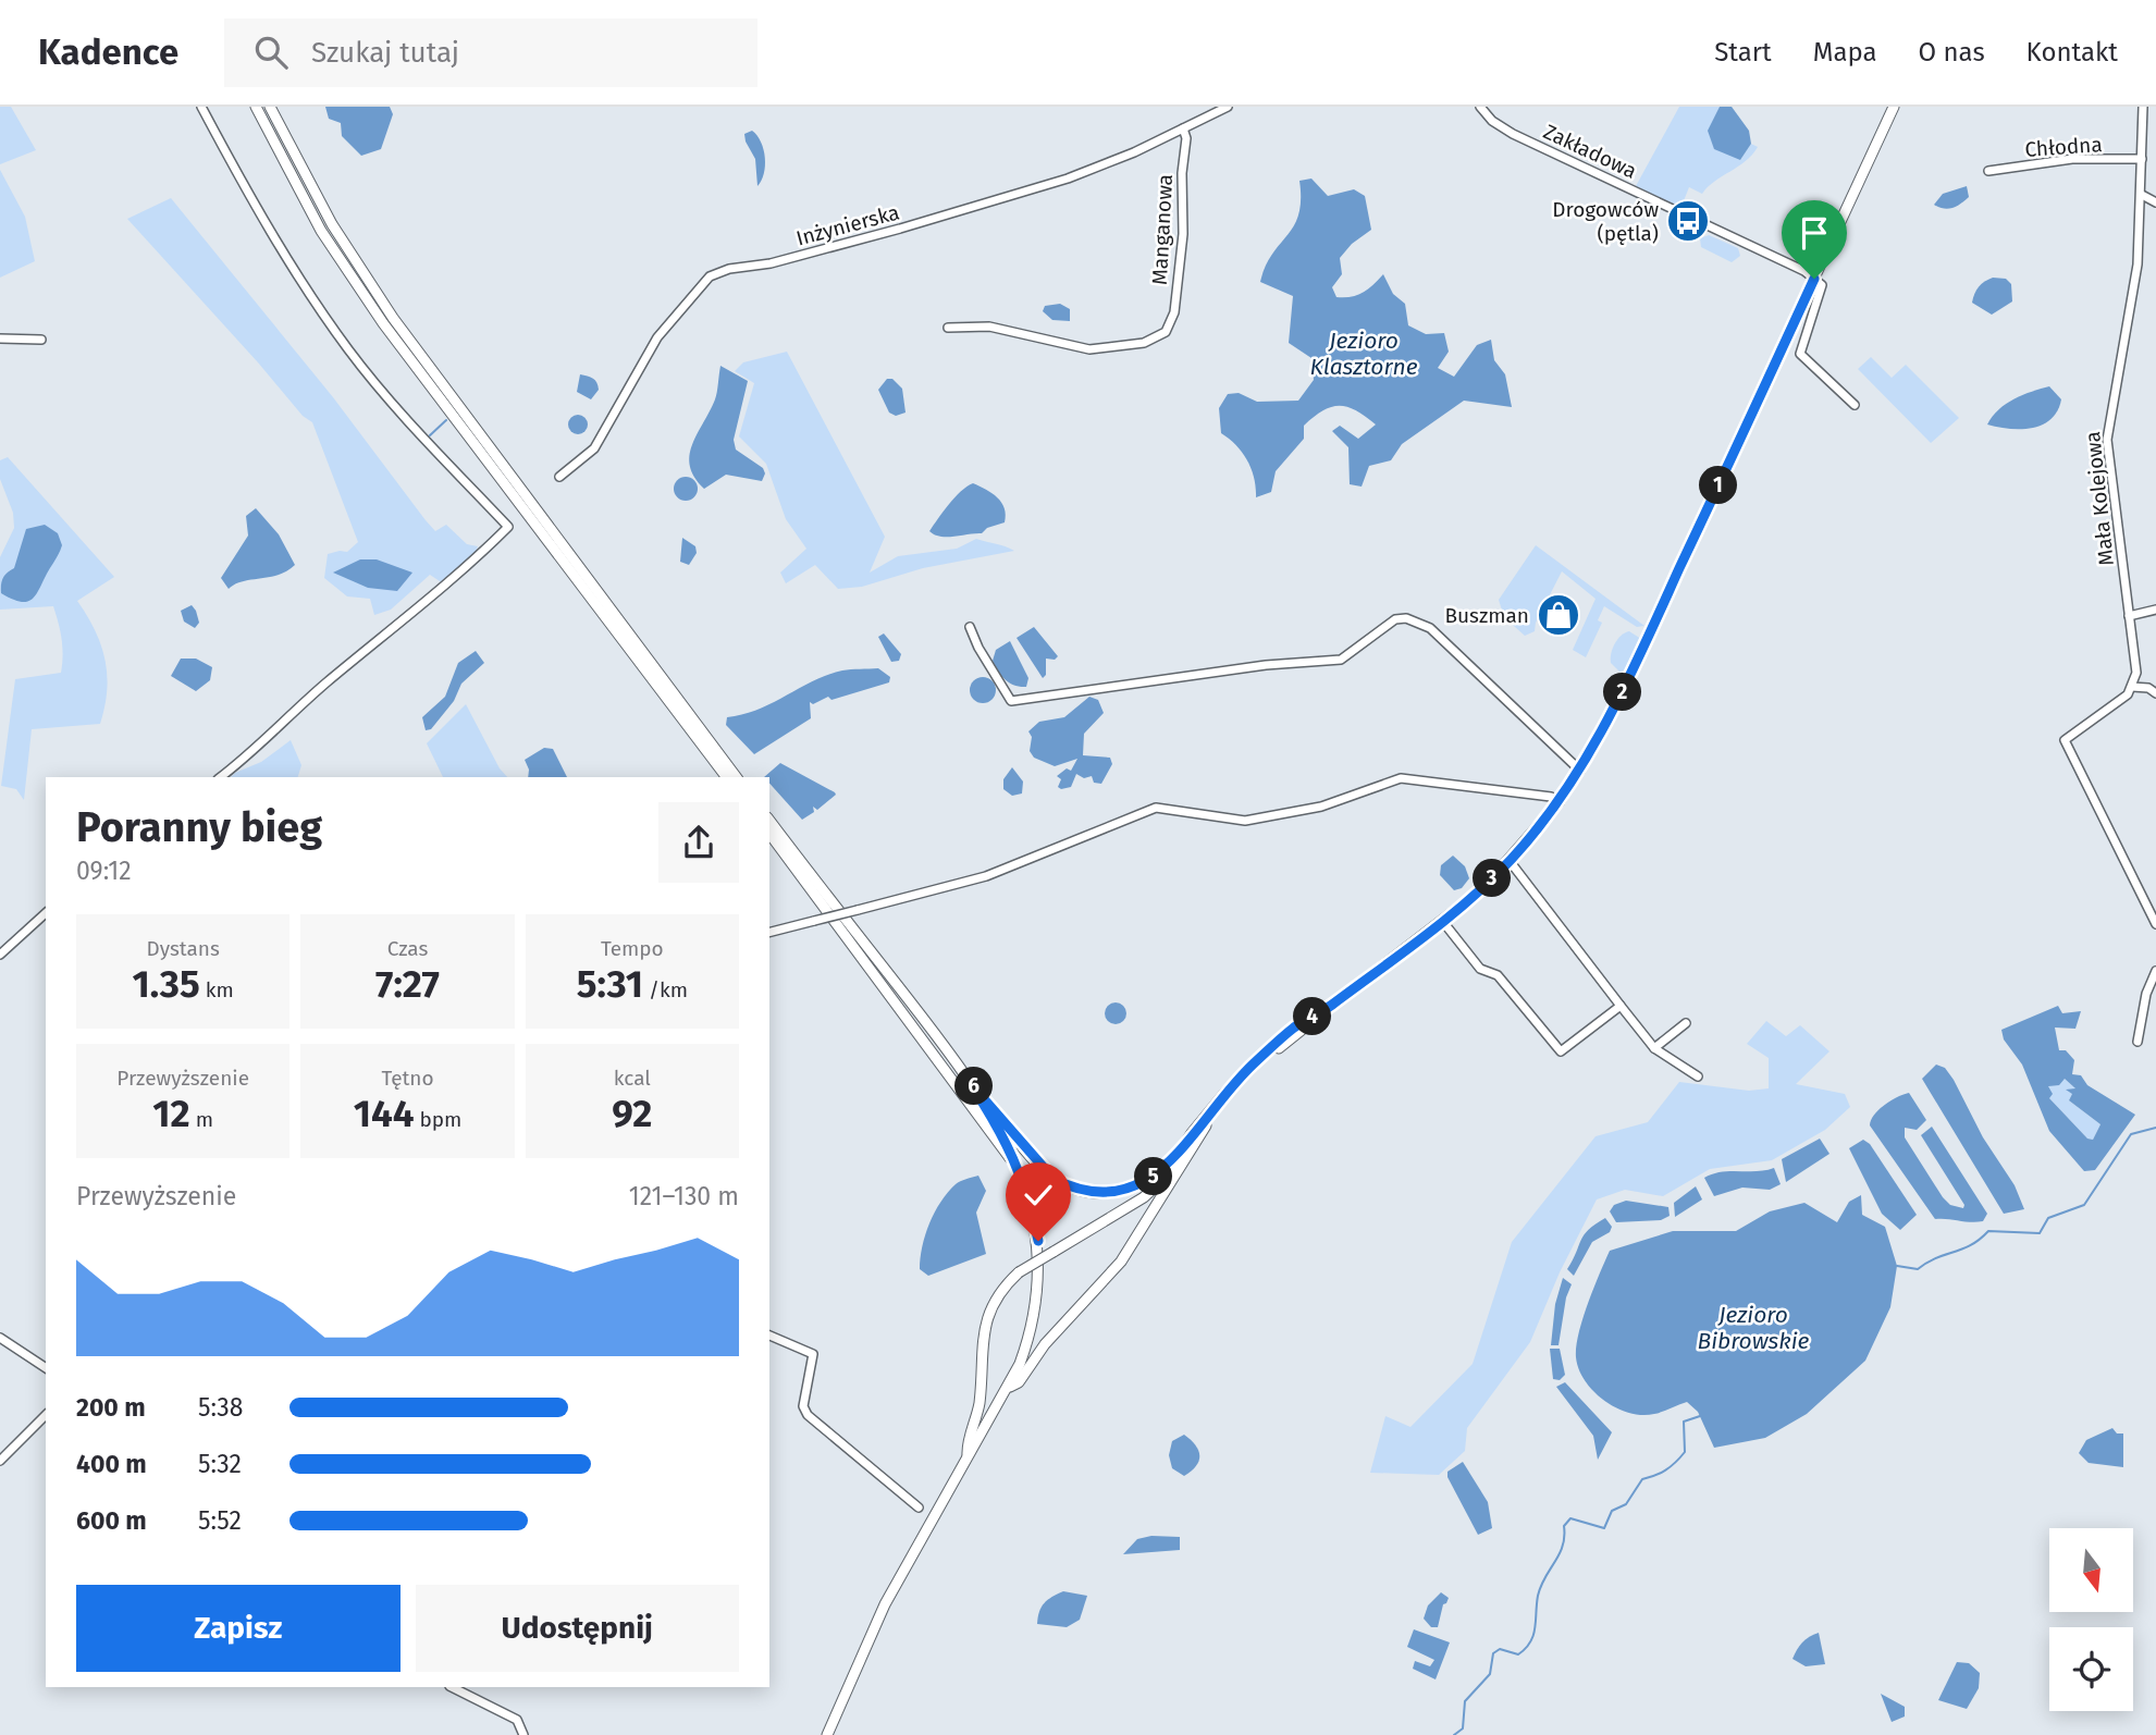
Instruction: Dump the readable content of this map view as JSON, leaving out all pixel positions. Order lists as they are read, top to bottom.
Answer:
{
  "streets": {
    "street": [
      "Chłodna",
      "Zakładowa",
      "Inżynierska",
      "Manganowa",
      "Mała Kolejowa"
    ]
  },
  "crossings": [
    ["Chłodna", "Mała Kolejowa"],
    ["Inżynierska", "Manganowa"]
  ],
  "water": ["Jezioro Klasztorne", "Jezioro Bibrowskie"],
  "places": {
    "bus stop": ["Drogowców (pętla)"],
    "shop": ["Buszman"]
  },
  "north": "bottom",
  "page": {
    "header": "Kadence",
    "search": "Szukaj tutaj",
    "nav": [
      "Start",
      "Mapa",
      "O nas",
      "Kontakt"
    ],
    "pins": [
      "1",
      "2",
      "3",
      "4",
      "6",
      "5"
    ],
    "heading": ["Poranny bieg", "09:12"],
    "stats": [
      ["Dystans", "1.35 km"],
      ["Czas", "7:27"],
      ["Tempo", "5:31 /km"],
      ["Przewyższenie", "12 m"],
      ["Tętno", "144 bpm"],
      ["kcal", "92"]
    ],
    "chart": ["Przewyższenie", "121–130 m"],
    "list": [
      {
        "name": "200 m",
        "note": "5:38"
      },
      {
        "name": "400 m",
        "note": "5:32"
      },
      {
        "name": "600 m",
        "note": "5:52"
      }
    ],
    "buttons": ["Zapisz", "Udostępnij"]
  }
}
